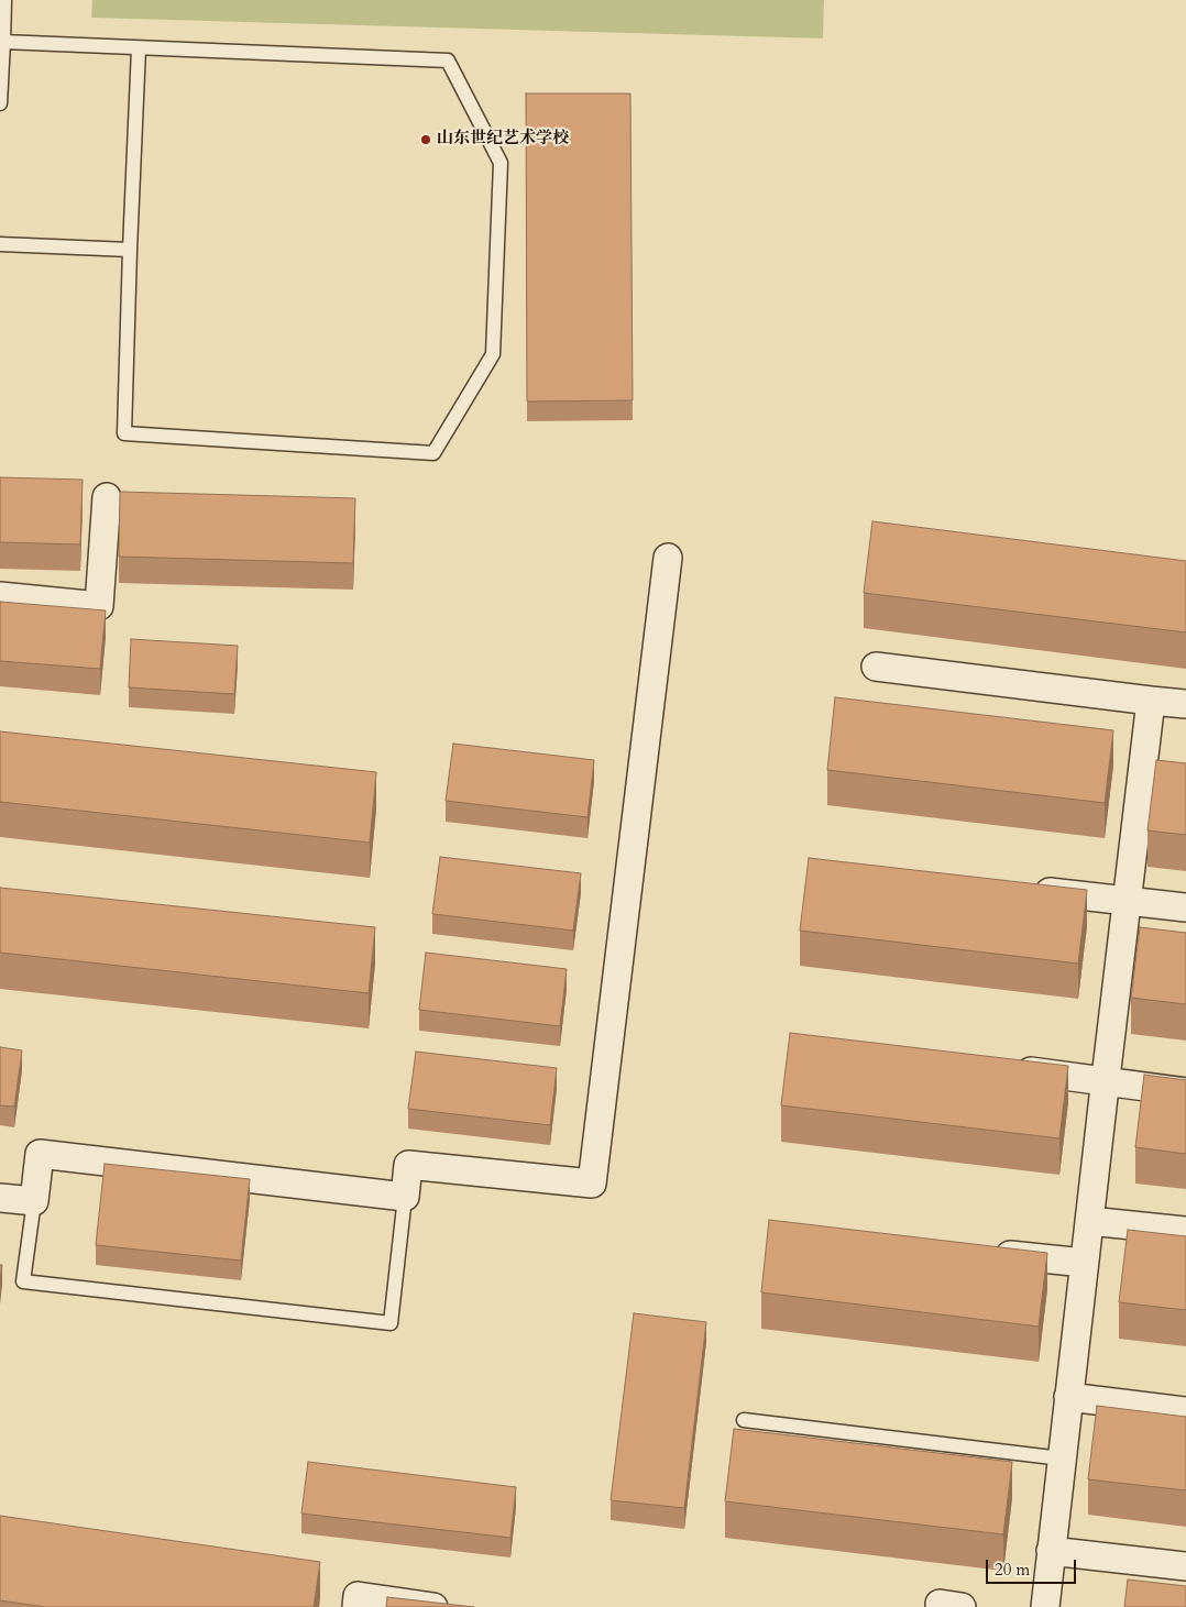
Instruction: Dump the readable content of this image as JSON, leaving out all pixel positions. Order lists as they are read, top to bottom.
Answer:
{
  "places": ["山东世纪艺术学校"],
  "scale_bar": "20 m"
}
